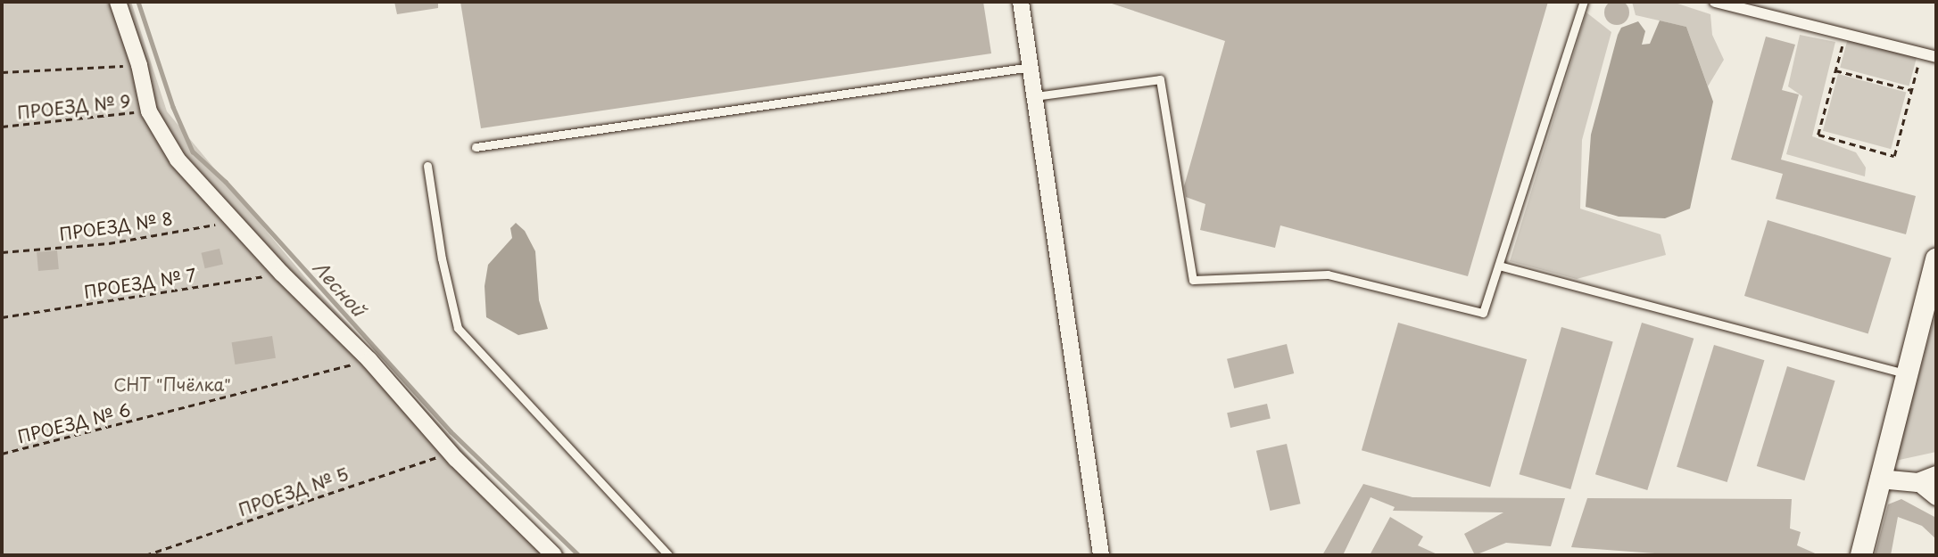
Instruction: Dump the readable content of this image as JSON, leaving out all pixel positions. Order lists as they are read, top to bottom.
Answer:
{
  "streets": {
    "path": [
      "ПРОЕЗД № 9",
      "ПРОЕЗД № 8",
      "ПРОЕЗД № 7",
      "ПРОЕЗД № 6",
      "ПРОЕЗД № 5"
    ]
  },
  "water": ["Лесной"],
  "parks": ["СНТ \"Пчёлка\""]
}
